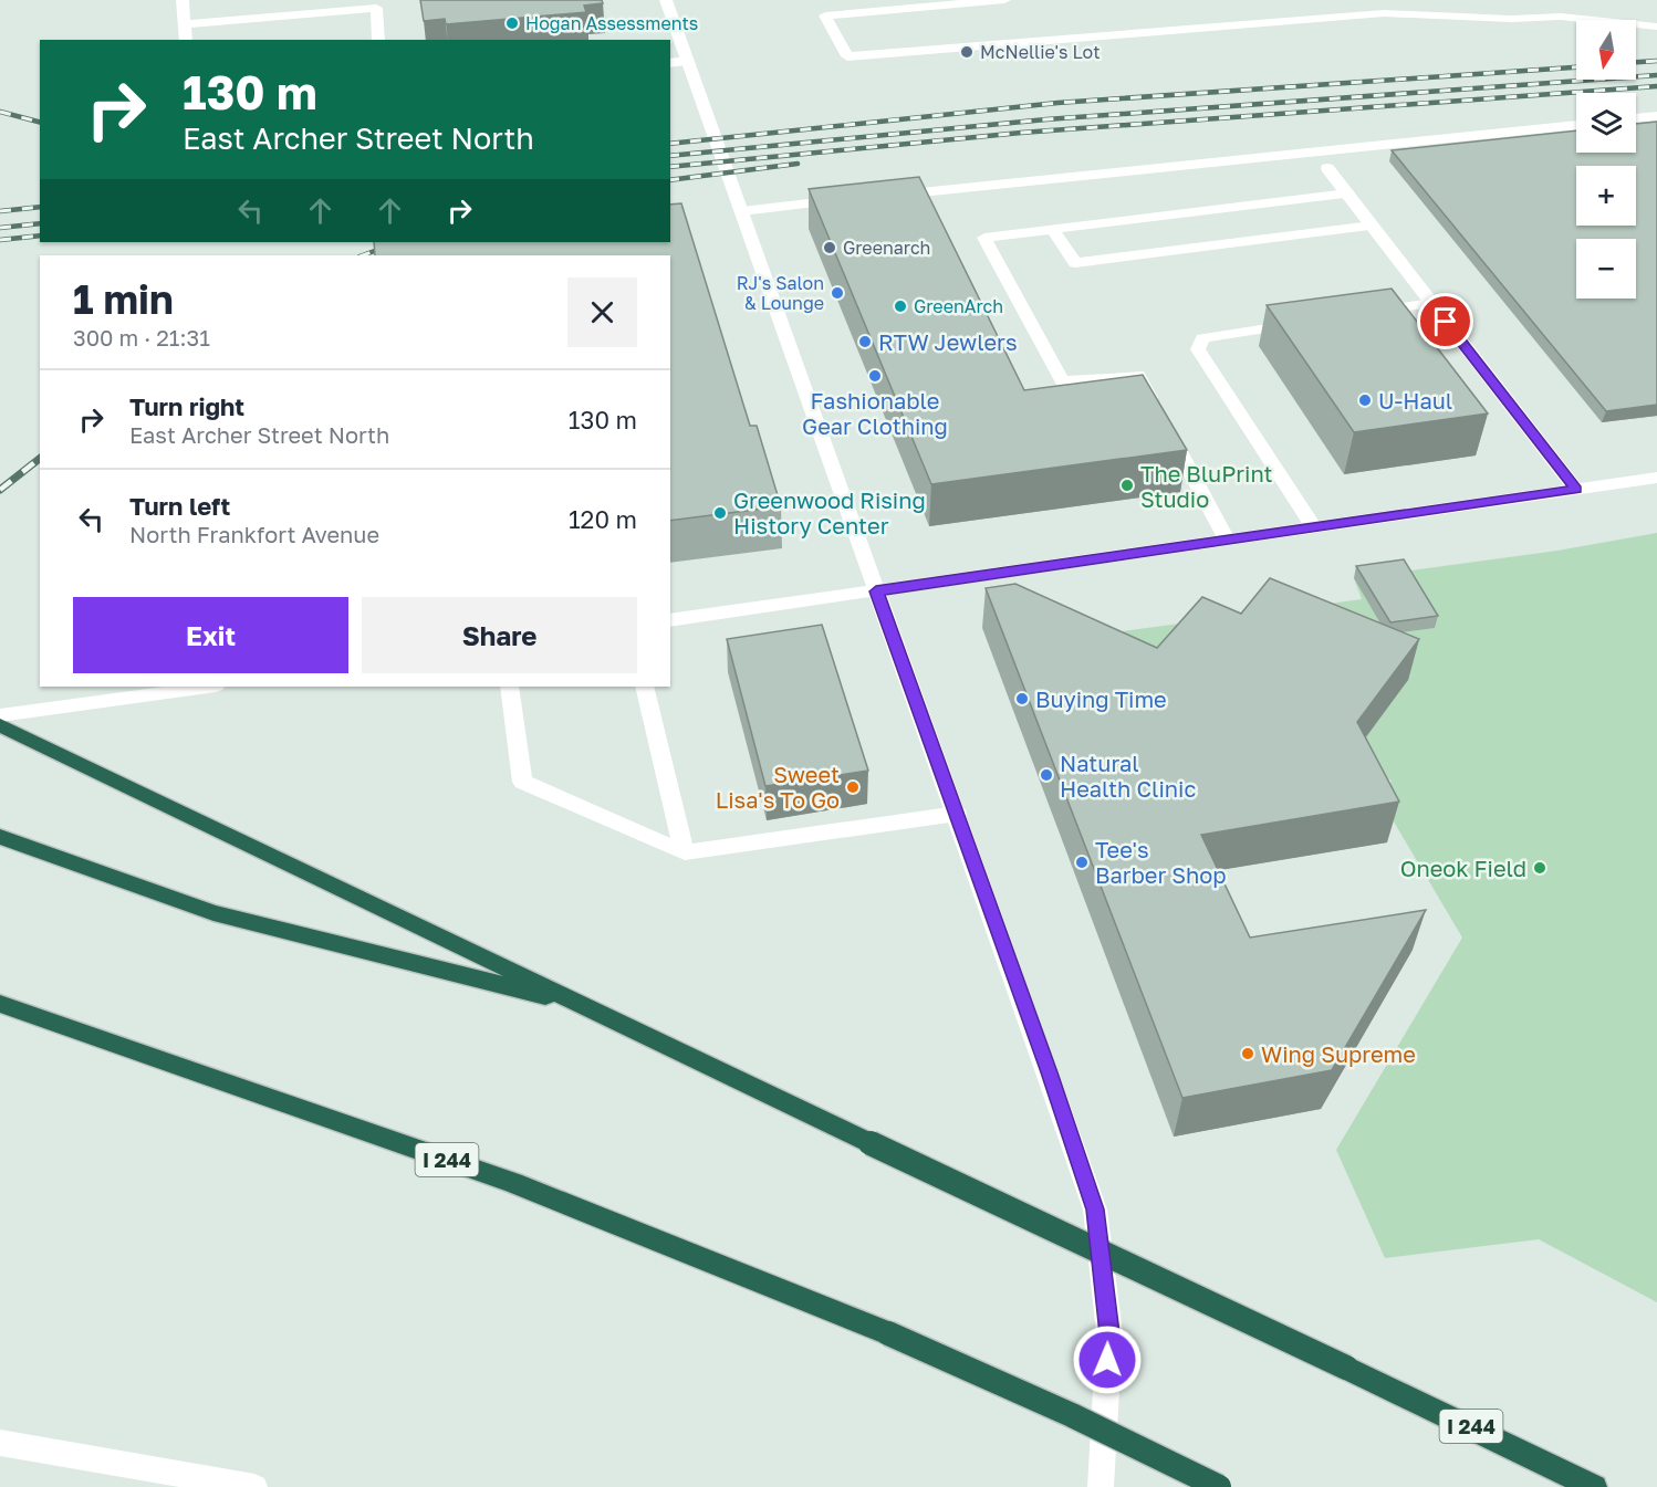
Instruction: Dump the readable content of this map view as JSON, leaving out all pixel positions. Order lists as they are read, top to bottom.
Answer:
{
  "streets": {
    "highway": ["I 244"]
  },
  "places": [
    "Hogan Assessments",
    "McNellie's Lot",
    "Greenarch",
    "RJ's Salon & Lounge",
    "GreenArch",
    "RTW Jewlers",
    "Fashionable Gear Clothing",
    "U-Haul",
    "The BluPrint Studio",
    "Greenwood Rising History Center",
    "Buying Time",
    "Natural Health Clinic",
    "Sweet Lisa's To Go",
    "Tee's Barber Shop",
    "Oneok Field",
    "Wing Supreme"
  ],
  "north": "bottom",
  "page": {
    "map_buttons": ["+", "−"],
    "turn": ["130 m", "East Archer Street North"],
    "heading": ["1 min", "300 m · 21:31"],
    "list": [
      {
        "name": "Turn right",
        "note": "East Archer Street North",
        "value": "130 m"
      },
      {
        "name": "Turn left",
        "note": "North Frankfort Avenue",
        "value": "120 m"
      }
    ],
    "buttons": ["Exit", "Share"]
  }
}
